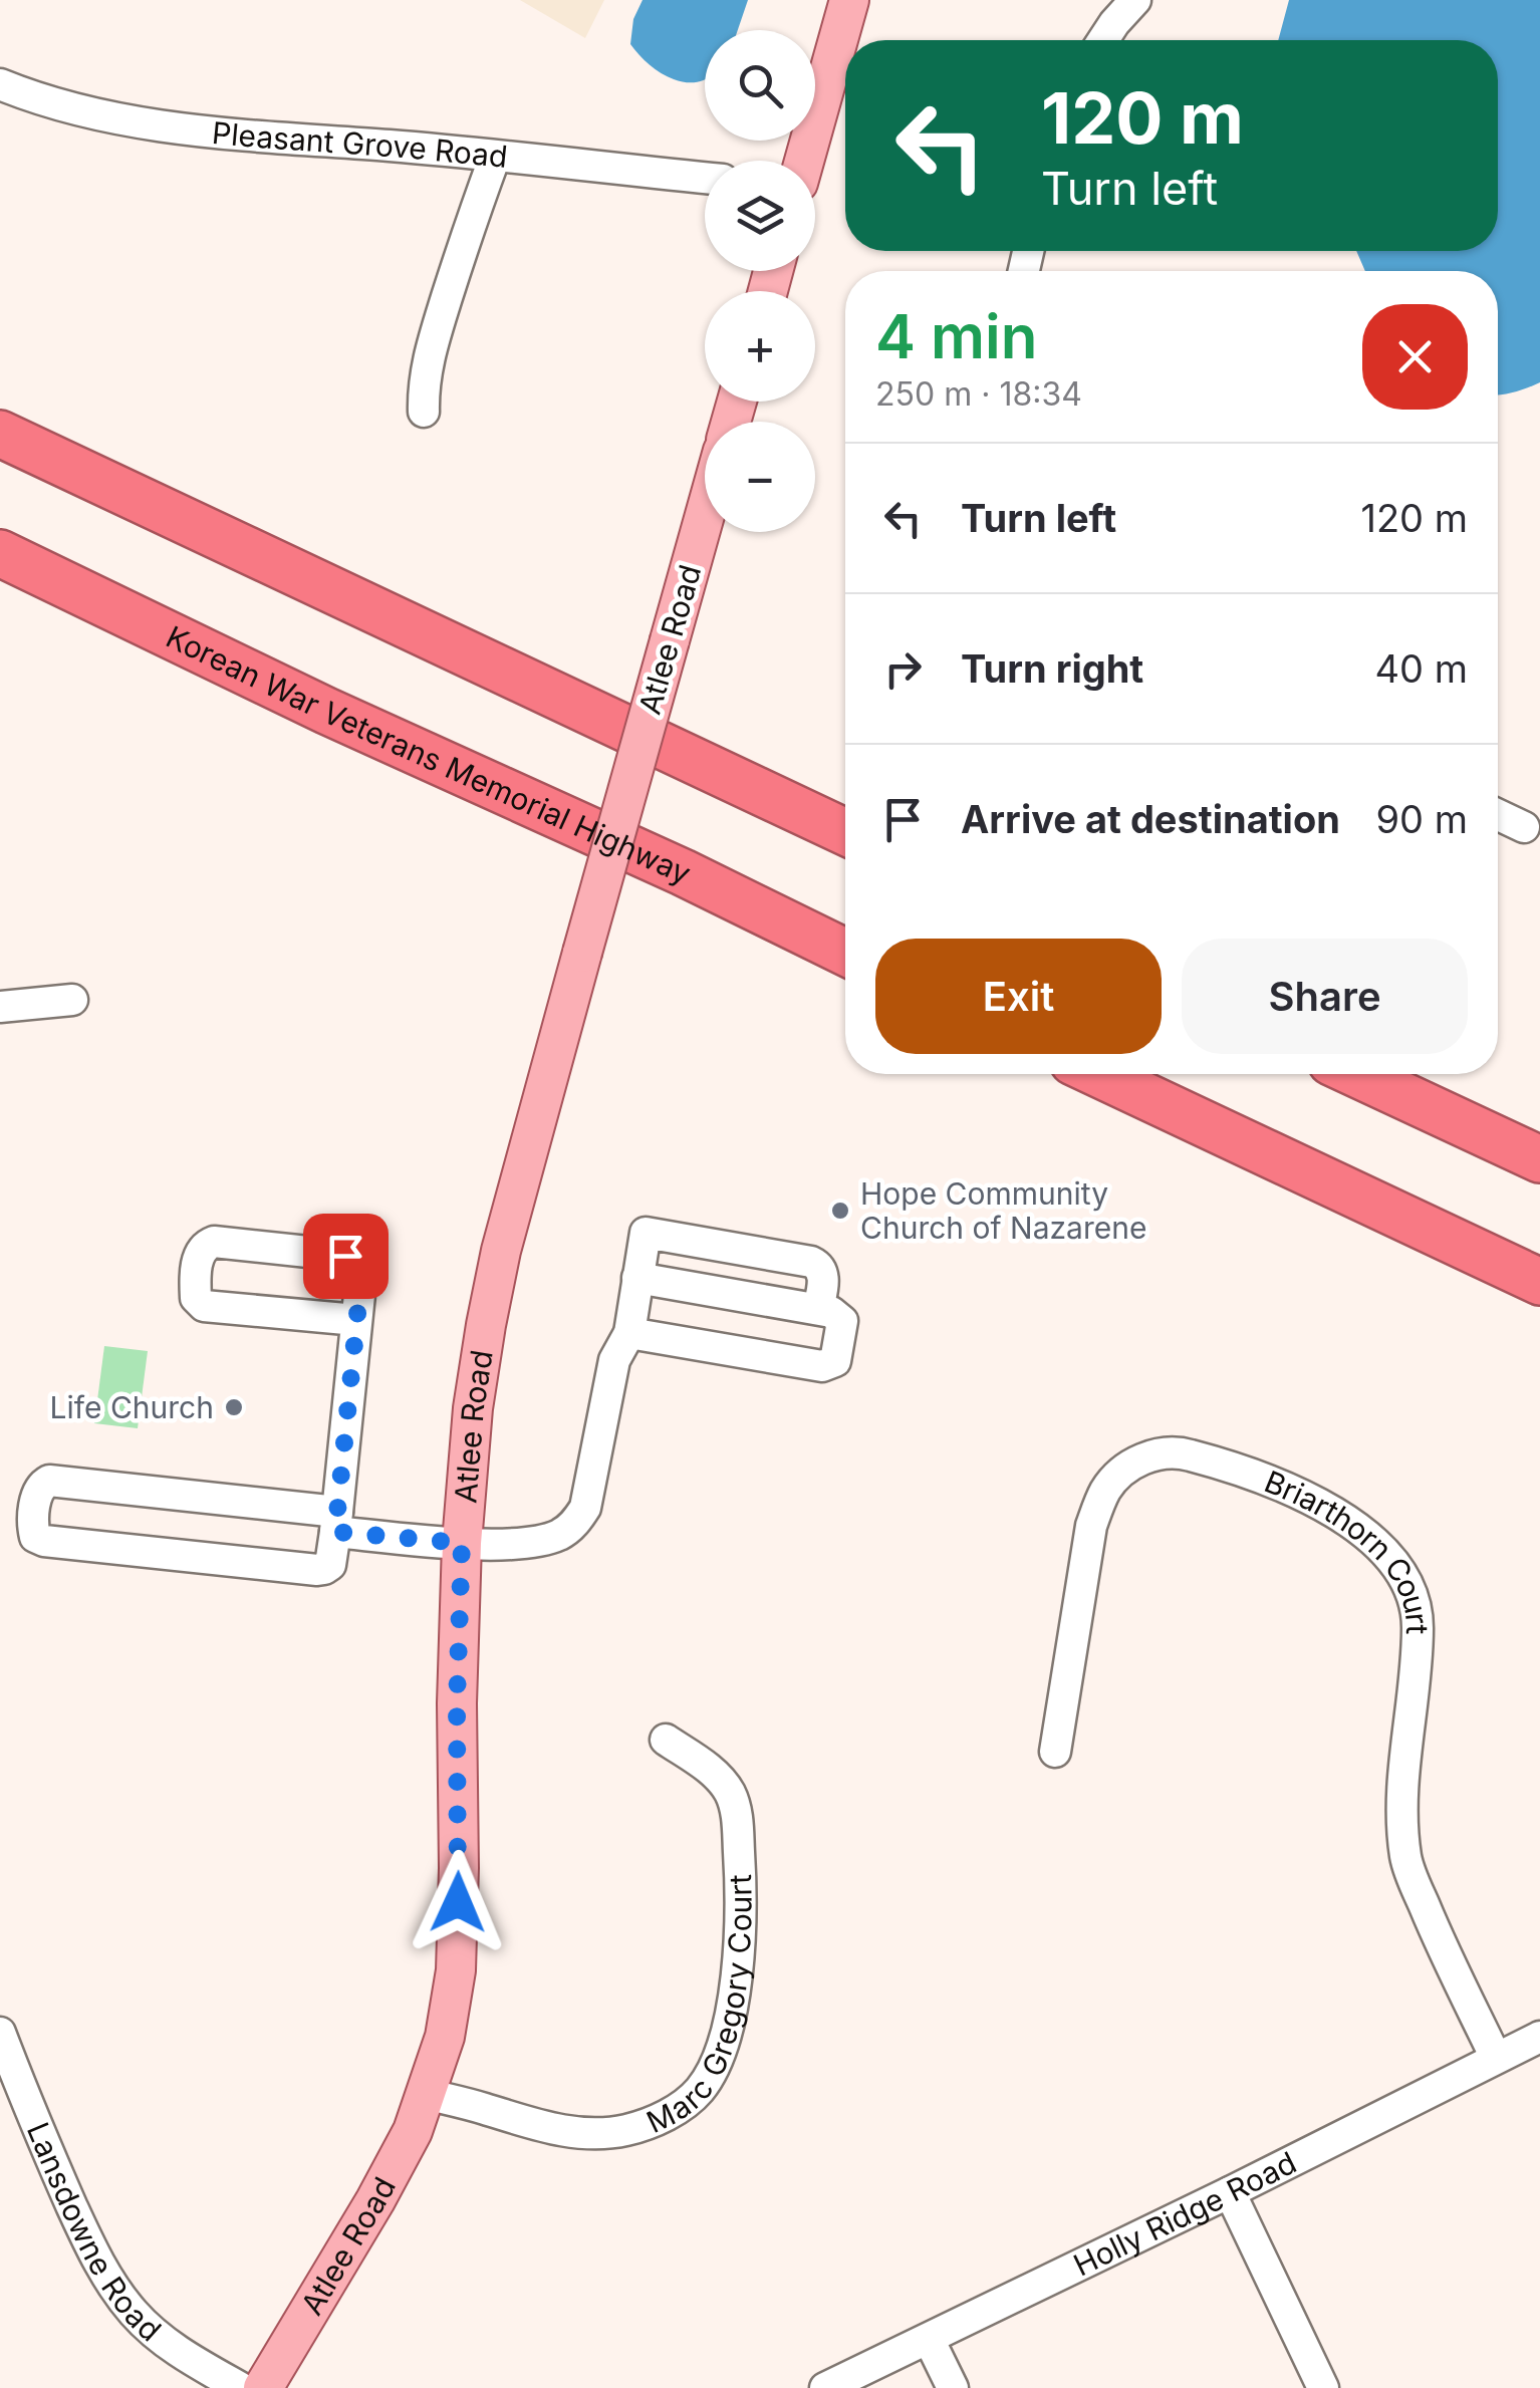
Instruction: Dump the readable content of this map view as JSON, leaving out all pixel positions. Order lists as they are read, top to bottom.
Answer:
{
  "streets": {
    "highway": ["Korean War Veterans Memorial Highway"],
    "main road": ["Atlee Road"],
    "street": [
      "Pleasant Grove Road",
      "Briarthorn Court",
      "Marc Gregory Court",
      "Holly Ridge Road",
      "Lansdowne Road"
    ]
  },
  "crossings": [
    ["Atlee Road", "Marc Gregory Court"],
    ["Briarthorn Court", "Holly Ridge Road"]
  ],
  "places": ["Hope Community Church of Nazarene", "Life Church"],
  "page": {
    "map_buttons": ["+", "−"],
    "turn": ["120 m", "Turn left"],
    "heading": ["4 min", "250 m · 18:34"],
    "list": [
      {
        "name": "Turn left",
        "value": "120 m"
      },
      {
        "name": "Turn right",
        "value": "40 m"
      },
      {
        "name": "Arrive at destination",
        "value": "90 m"
      }
    ],
    "buttons": ["Exit", "Share"]
  }
}
